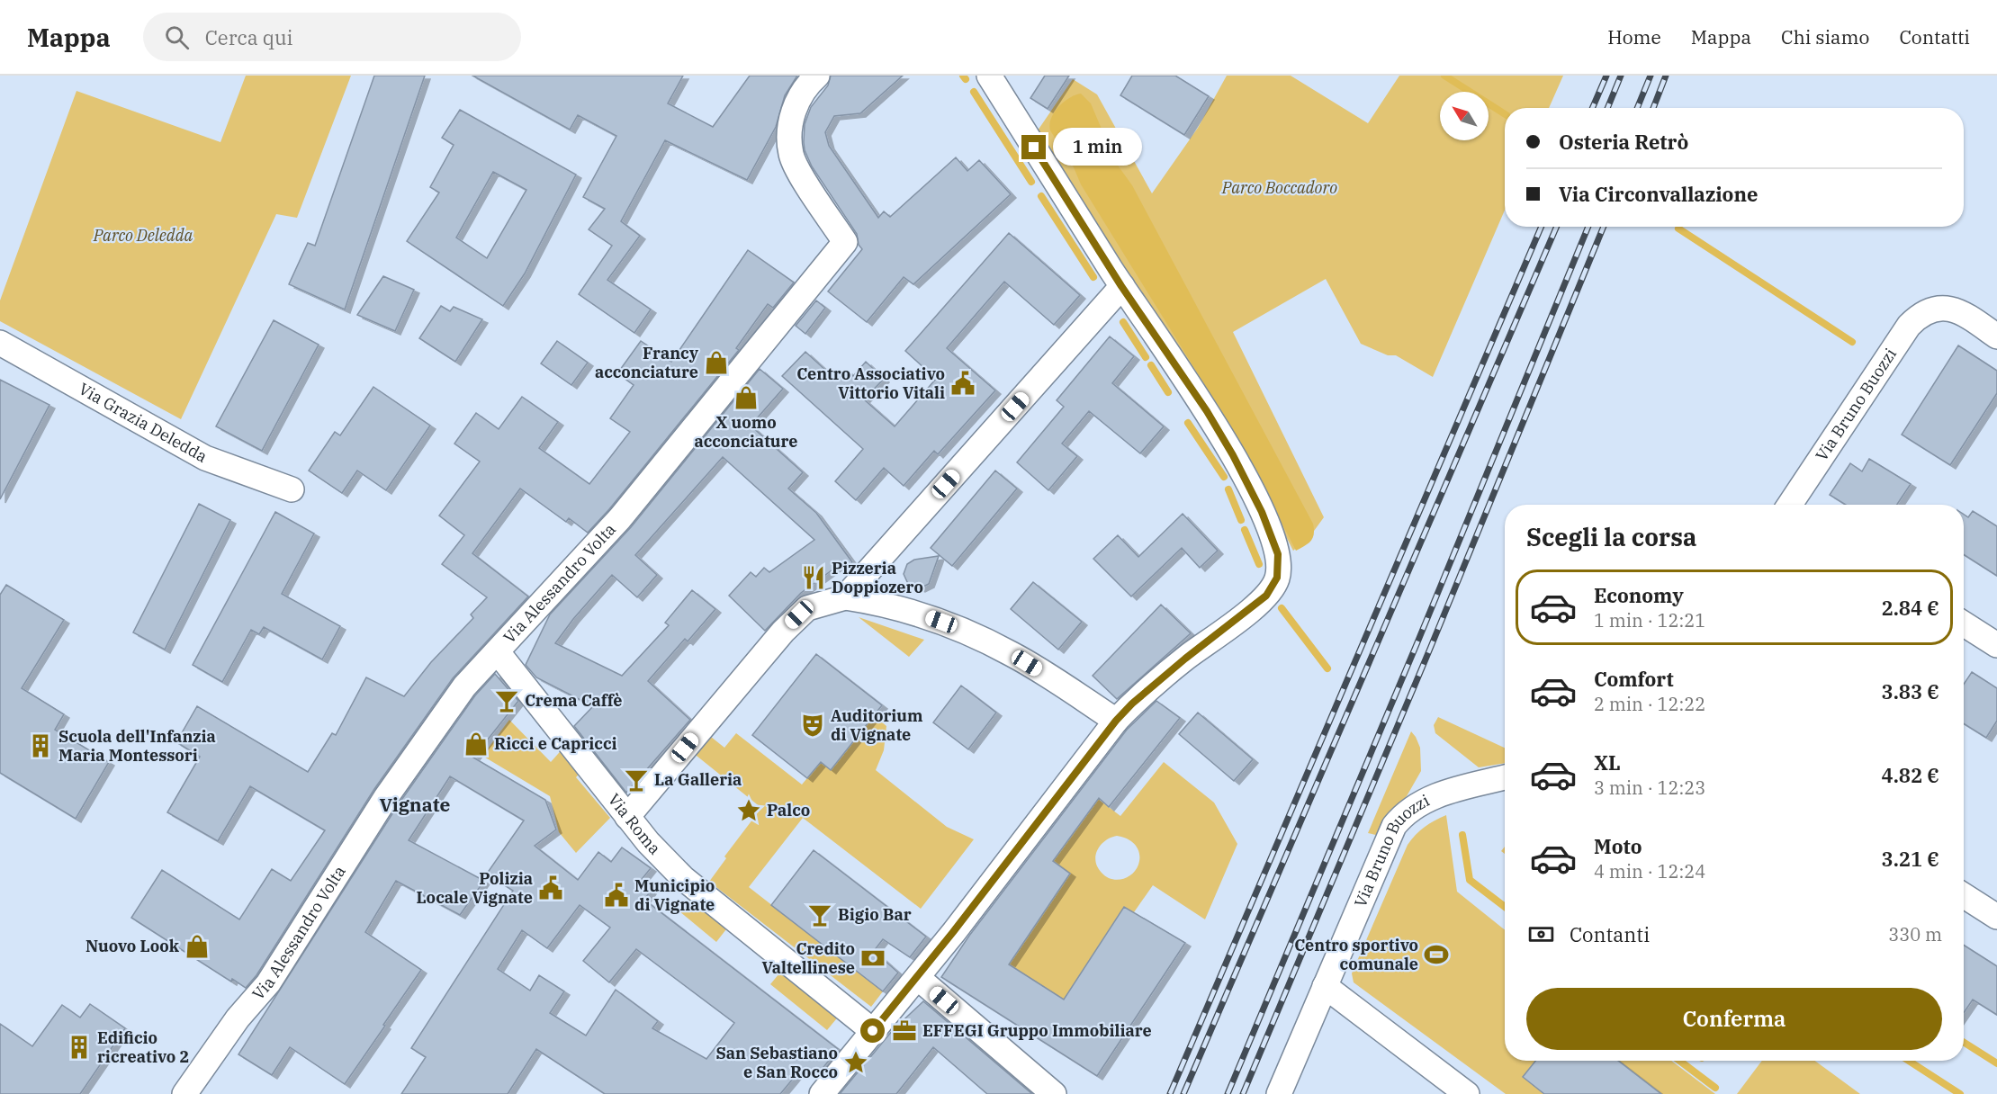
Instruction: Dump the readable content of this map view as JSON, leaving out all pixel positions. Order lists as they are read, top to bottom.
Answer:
{
  "streets": {
    "street": [
      "Via Bruno Buozzi",
      "Via Grazia Deledda",
      "Via Alessandro Volta",
      "Via Roma"
    ]
  },
  "crossings": [
    ["Via Alessandro Volta", "Via Roma"]
  ],
  "districts": ["Vignate"],
  "parks": ["Parco Boccadoro", "Parco Deledda"],
  "places": {
    "shop": [
      "Francy acconciature",
      "X uomo acconciature",
      "Ricci e Capricci",
      "Nuovo Look"
    ],
    "public building": ["Centro Associativo Vittorio Vitali", "Polizia Locale Vignate", "Municipio di Vignate"],
    "restaurant": ["Pizzeria Doppiozero"],
    "bar": ["Crema Caffè", "La Galleria", "Bigio Bar"],
    "theatre": ["Auditorium di Vignate"],
    "building": ["Scuola dell'Infanzia Maria Montessori", "Edificio ricreativo 2"],
    "place": ["Palco", "San Sebastiano e San Rocco"],
    "sports": ["Centro sportivo comunale"],
    "bank": ["Credito Valtellinese"],
    "office": ["EFFEGI Gruppo Immobiliare"]
  },
  "north": "top left",
  "page": {
    "header": "Mappa",
    "search": "Cerca qui",
    "nav": [
      "Home",
      "Mappa",
      "Chi siamo",
      "Contatti"
    ],
    "banner": ["Osteria Retrò", "Via Circonvallazione"],
    "bubble": "1 min",
    "heading": "Scegli la corsa",
    "list": [
      {
        "name": "Economy",
        "note": "1 min · 12:21",
        "value": "2.84 €"
      },
      {
        "name": "Comfort",
        "note": "2 min · 12:22",
        "value": "3.83 €"
      },
      {
        "name": "XL",
        "note": "3 min · 12:23",
        "value": "4.82 €"
      },
      {
        "name": "Moto",
        "note": "4 min · 12:24",
        "value": "3.21 €"
      }
    ],
    "pay": ["Contanti", "330 m"],
    "buttons": "Conferma"
  }
}
